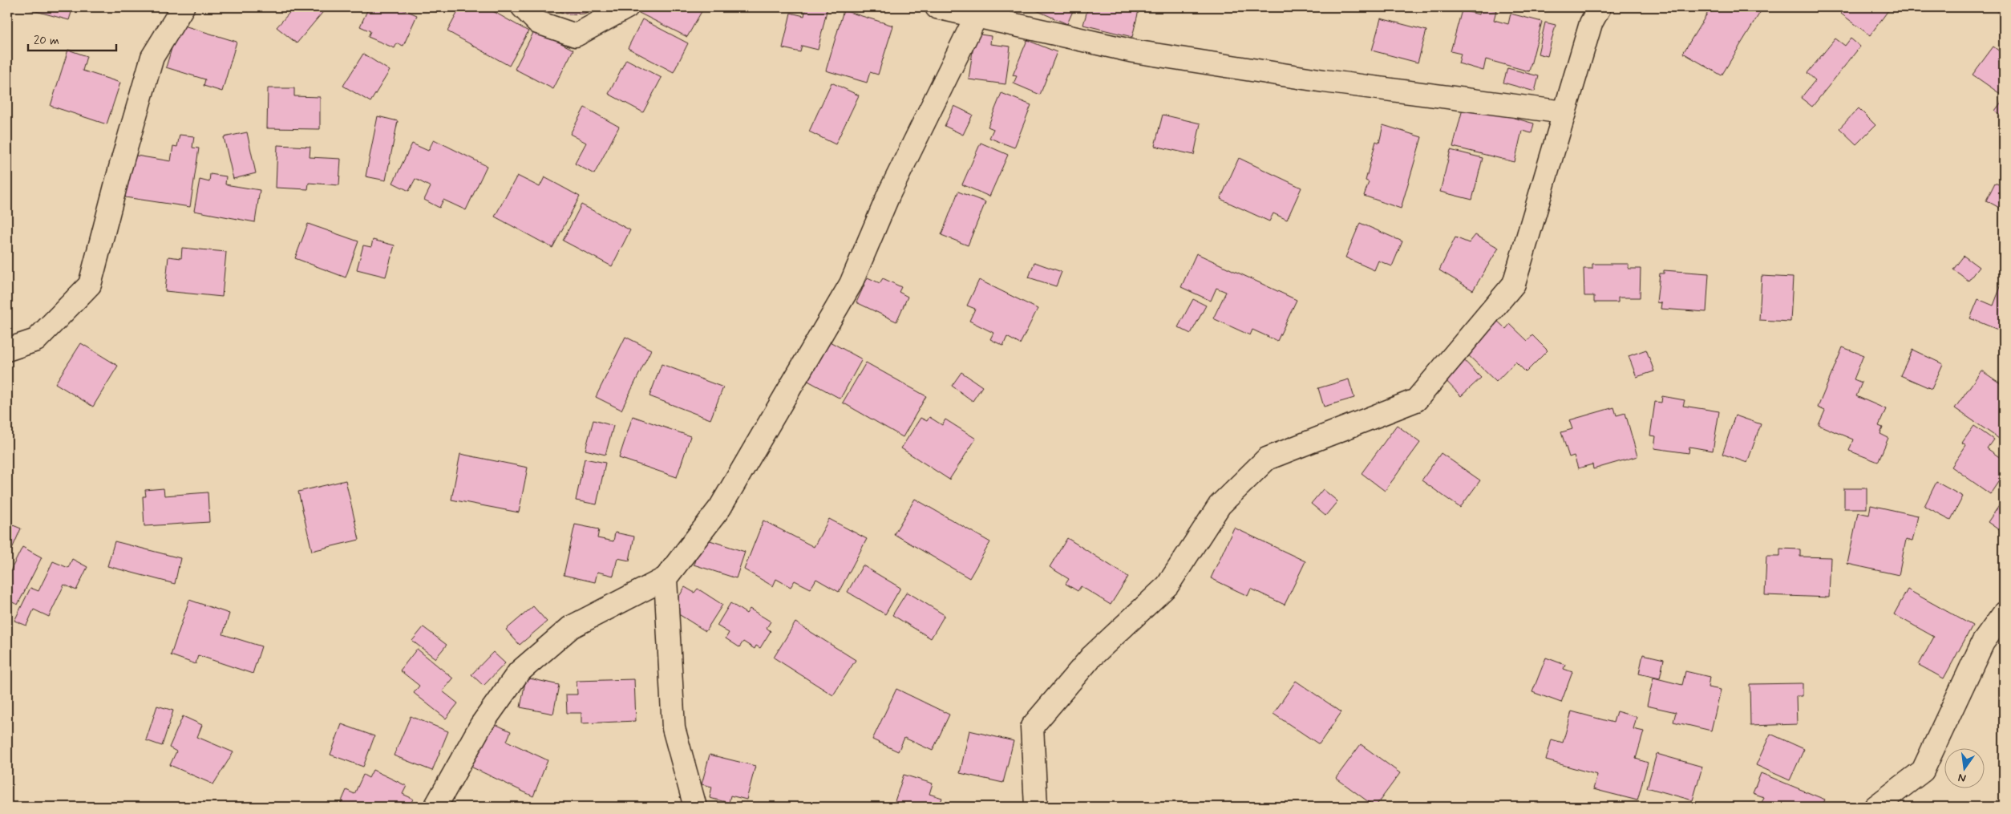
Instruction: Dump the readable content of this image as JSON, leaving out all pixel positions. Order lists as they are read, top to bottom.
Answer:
{
  "scale_bar": "20 m",
  "north": "bottom"
}
